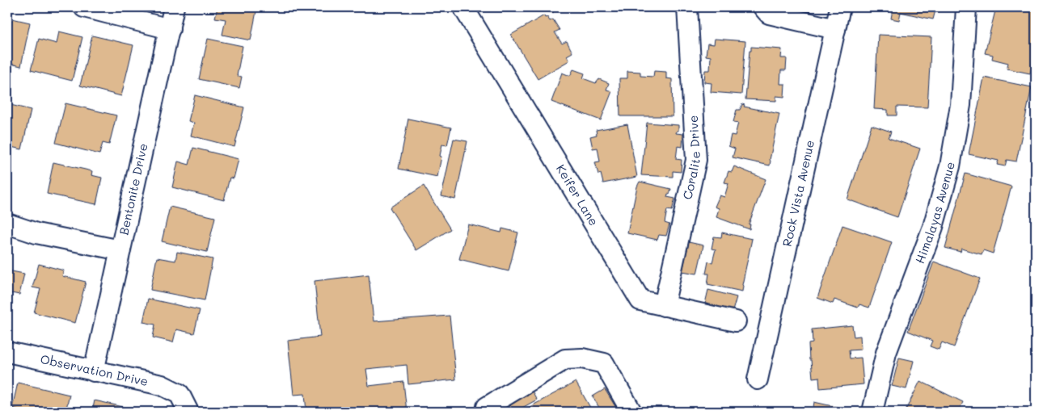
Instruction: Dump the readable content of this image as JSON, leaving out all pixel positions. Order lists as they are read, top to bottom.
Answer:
{
  "streets": {
    "street": [
      "Coralite Drive",
      "Bentonite Drive",
      "Rock Vista Avenue",
      "Keifer Lane",
      "Himalayas Avenue",
      "Observation Drive"
    ]
  },
  "crossings": [
    ["Coralite Drive", "Keifer Lane"],
    ["Bentonite Drive", "Observation Drive"]
  ]
}
